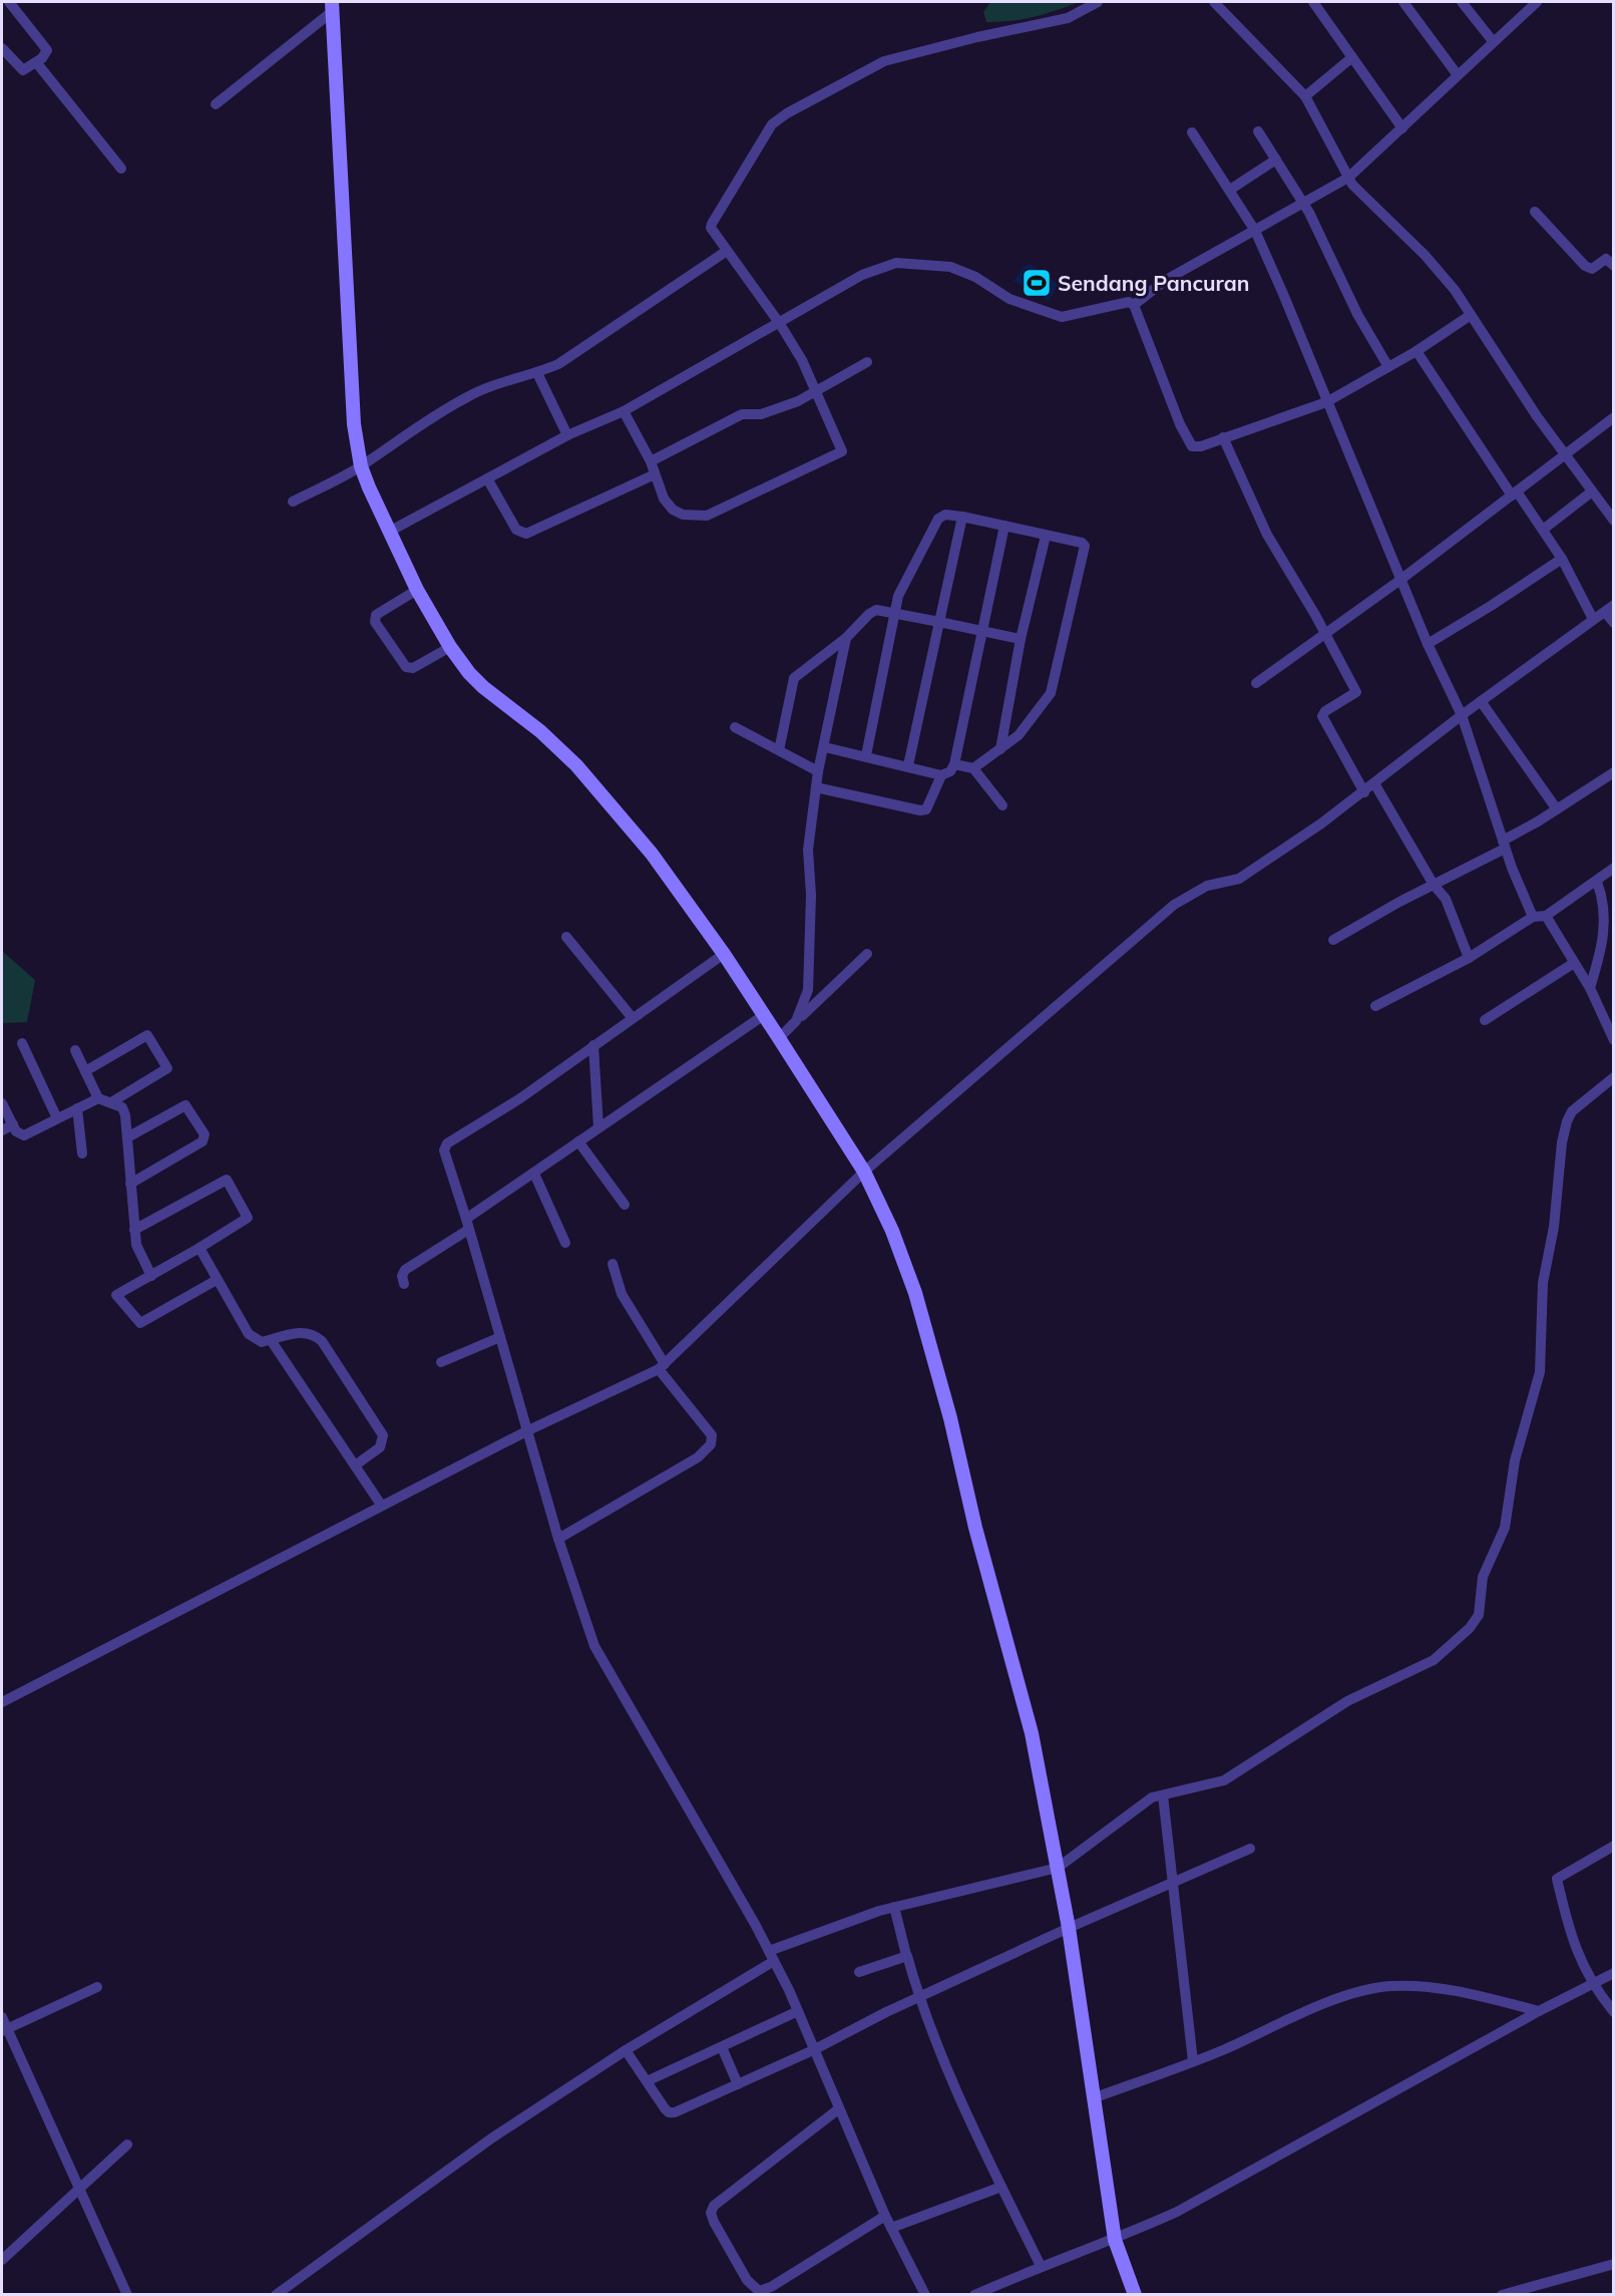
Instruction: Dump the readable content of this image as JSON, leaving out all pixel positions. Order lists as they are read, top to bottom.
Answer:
{
  "places": {
    "sports": ["Sendang Pancuran"]
  }
}
